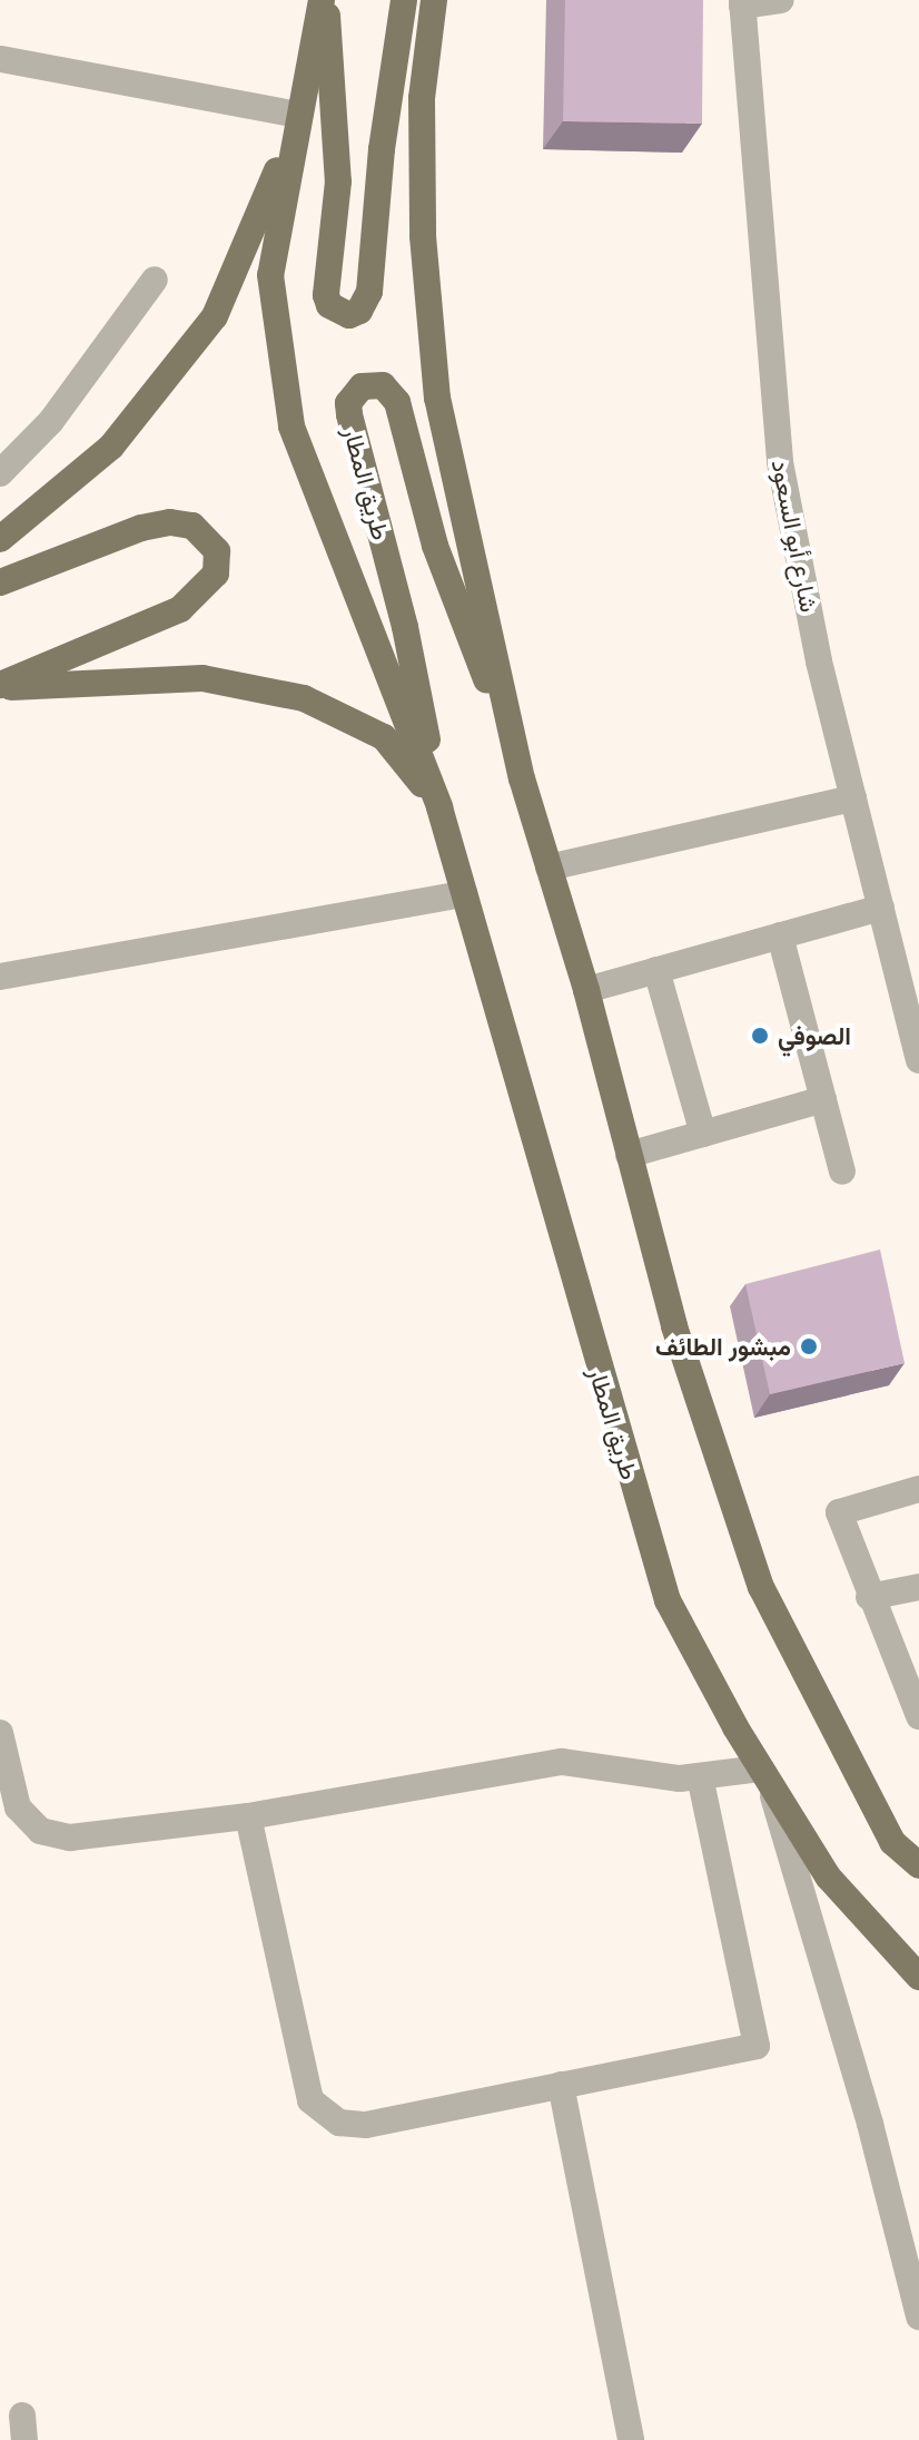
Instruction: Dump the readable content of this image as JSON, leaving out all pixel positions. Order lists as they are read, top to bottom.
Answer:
{
  "streets": {
    "main road": ["طريق المطار"],
    "street": ["شارع أبو السعود"]
  },
  "places": ["الصوفي", "مبشور الطائف"]
}
